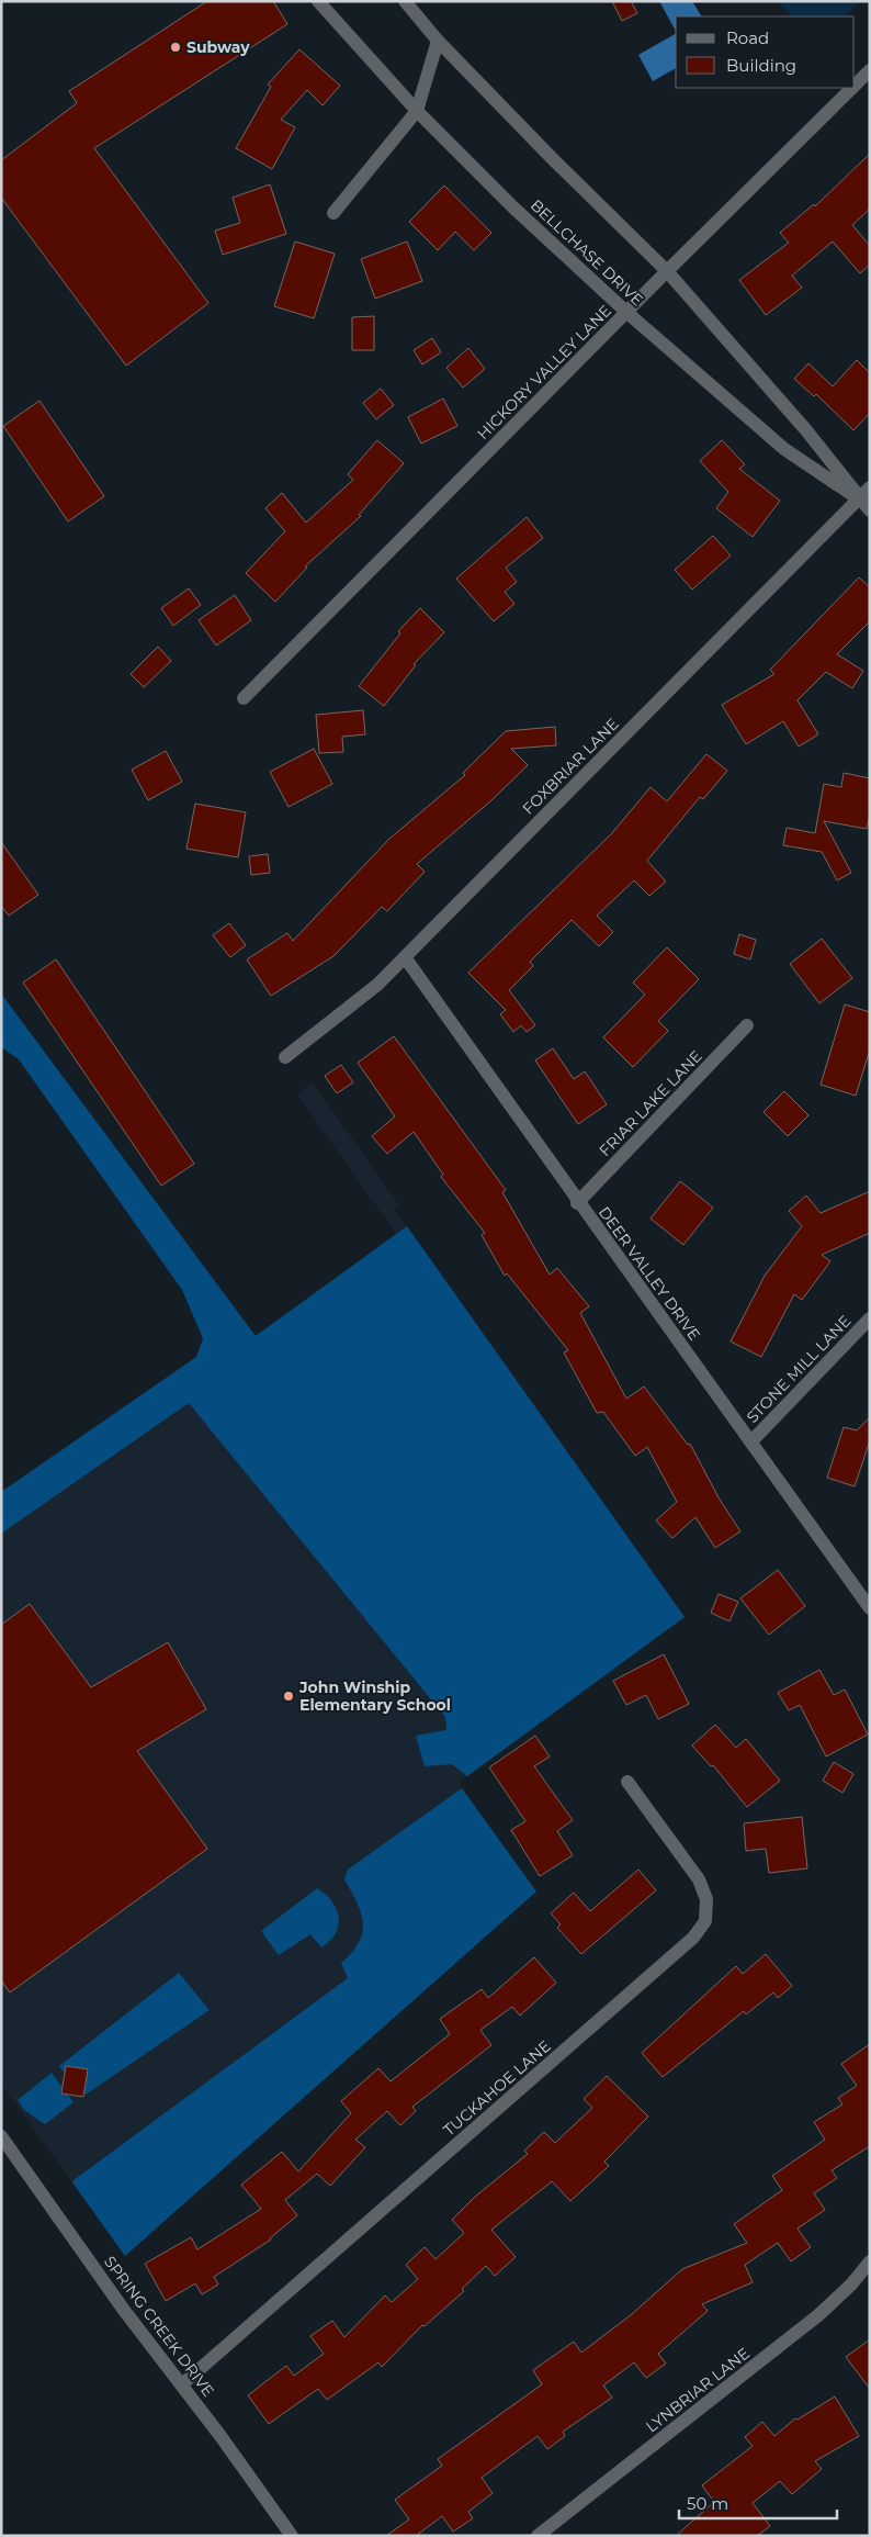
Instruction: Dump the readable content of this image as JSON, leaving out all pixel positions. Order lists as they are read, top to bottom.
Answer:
{
  "streets": {
    "street": [
      "BELLCHASE DRIVE",
      "HICKORY VALLEY LANE",
      "FOXBRIAR LANE",
      "FRIAR LAKE LANE",
      "DEER VALLEY DRIVE",
      "STONE MILL LANE",
      "TUCKAHOE LANE",
      "SPRING CREEK DRIVE",
      "LYNBRIAR LANE"
    ]
  },
  "crossings": [
    ["BELLCHASE DRIVE", "HICKORY VALLEY LANE"],
    ["BELLCHASE DRIVE", "FOXBRIAR LANE"],
    ["FOXBRIAR LANE", "DEER VALLEY DRIVE"],
    ["FRIAR LAKE LANE", "DEER VALLEY DRIVE"],
    ["DEER VALLEY DRIVE", "STONE MILL LANE"],
    ["TUCKAHOE LANE", "SPRING CREEK DRIVE"]
  ],
  "places": ["Subway", "John Winship Elementary School"],
  "legend": ["Road", "Building"],
  "scale_bar": "50 m"
}
